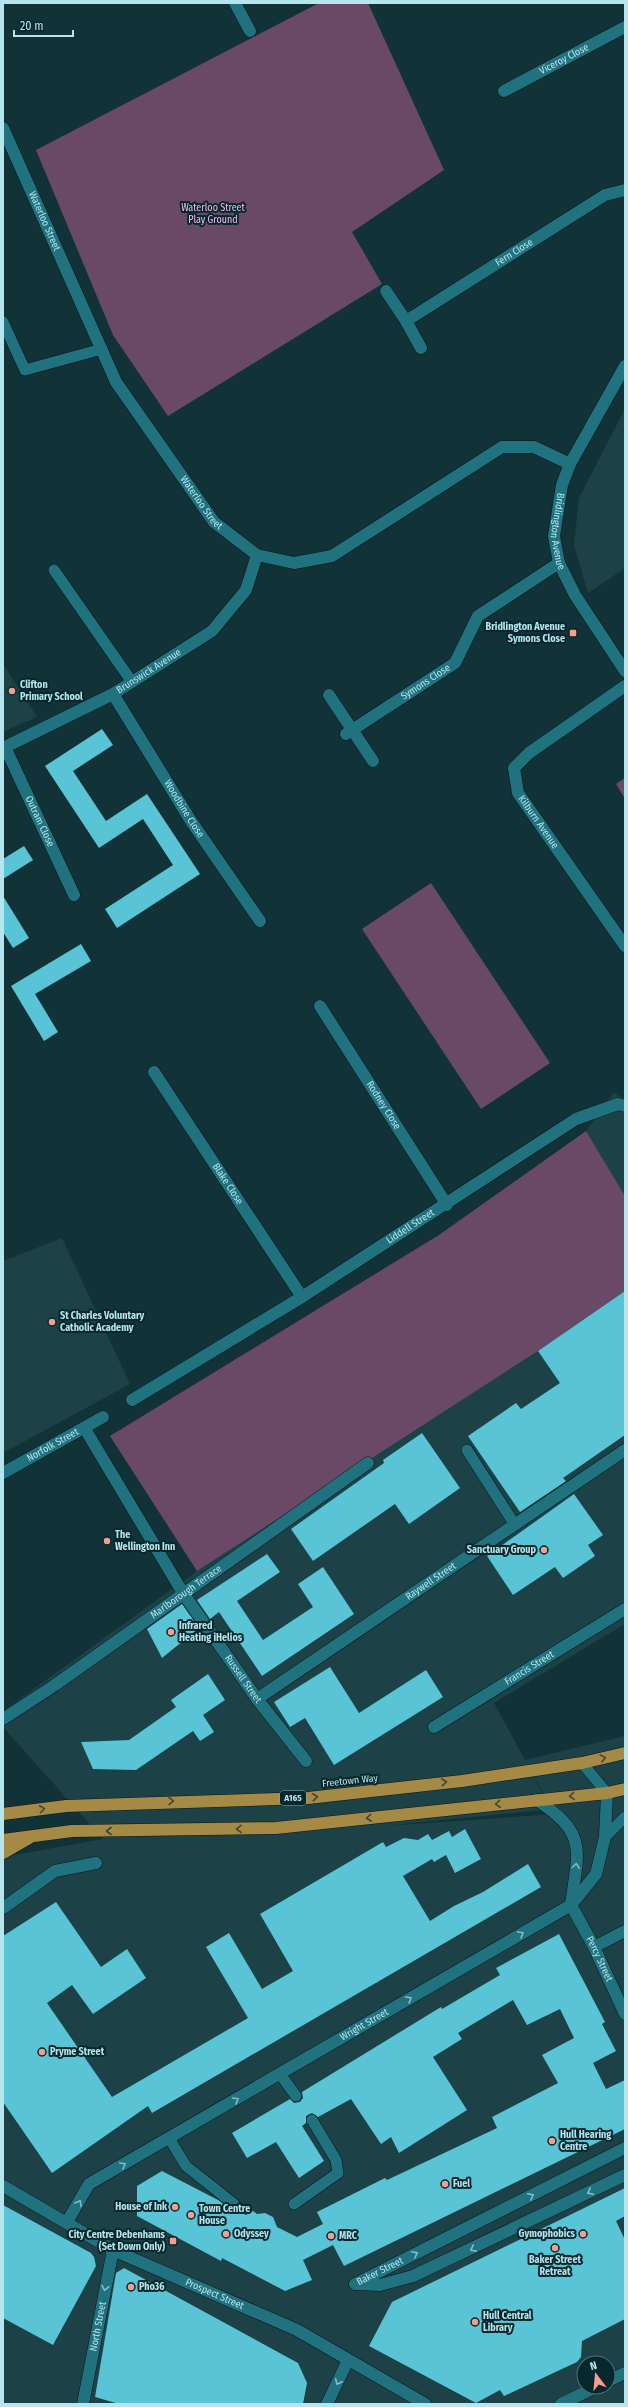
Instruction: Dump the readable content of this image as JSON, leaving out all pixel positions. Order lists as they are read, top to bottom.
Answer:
{
  "streets": {
    "highway": ["Freetown Way", "A165"],
    "street": [
      "Viceroy Close",
      "Waterloo Street",
      "Fern Close",
      "Bridlington Avenue",
      "Brunswick Avenue",
      "Symons Close",
      "Woodbine Close",
      "Outram Close",
      "Kilburn Avenue",
      "Rodney Close",
      "Blake Close",
      "Liddell Street",
      "Norfolk Street",
      "Raywell Street",
      "Marlborough Terrace",
      "Francis Street",
      "Russell Street",
      "Percy Street",
      "Wright Street",
      "Baker Street",
      "Prospect Street",
      "North Street"
    ]
  },
  "crossings": [
    ["Waterloo Street", "Bridlington Avenue"],
    ["Waterloo Street", "Brunswick Avenue"],
    ["Bridlington Avenue", "Symons Close"],
    ["Brunswick Avenue", "Woodbine Close"],
    ["Brunswick Avenue", "Outram Close"],
    ["Rodney Close", "Liddell Street"],
    ["Blake Close", "Liddell Street"],
    ["Norfolk Street", "Russell Street"],
    ["Raywell Street", "Russell Street"],
    ["Marlborough Terrace", "Russell Street"],
    ["Percy Street", "Wright Street"],
    ["Wright Street", "Prospect Street"],
    ["Prospect Street", "North Street"]
  ],
  "one_way": ["Wright Street", "North Street"],
  "parks": ["Waterloo Street Play Ground"],
  "places": {
    "transit": ["Bridlington Avenue Symons Close", "City Centre Debenhams (Set Down Only)"],
    "other": [
      "Clifton Primary School",
      "St Charles Voluntary Catholic Academy",
      "The Wellington Inn",
      "Sanctuary Group",
      "Infrared Heating iHelios",
      "Pryme Street",
      "Hull Hearing Centre",
      "Fuel",
      "House of Ink",
      "Town Centre House",
      "Odyssey",
      "Gymophobics",
      "MRC",
      "Baker Street Retreat",
      "Pho36",
      "Hull Central Library"
    ]
  },
  "scale_bar": "20 m",
  "north": "top"
}
